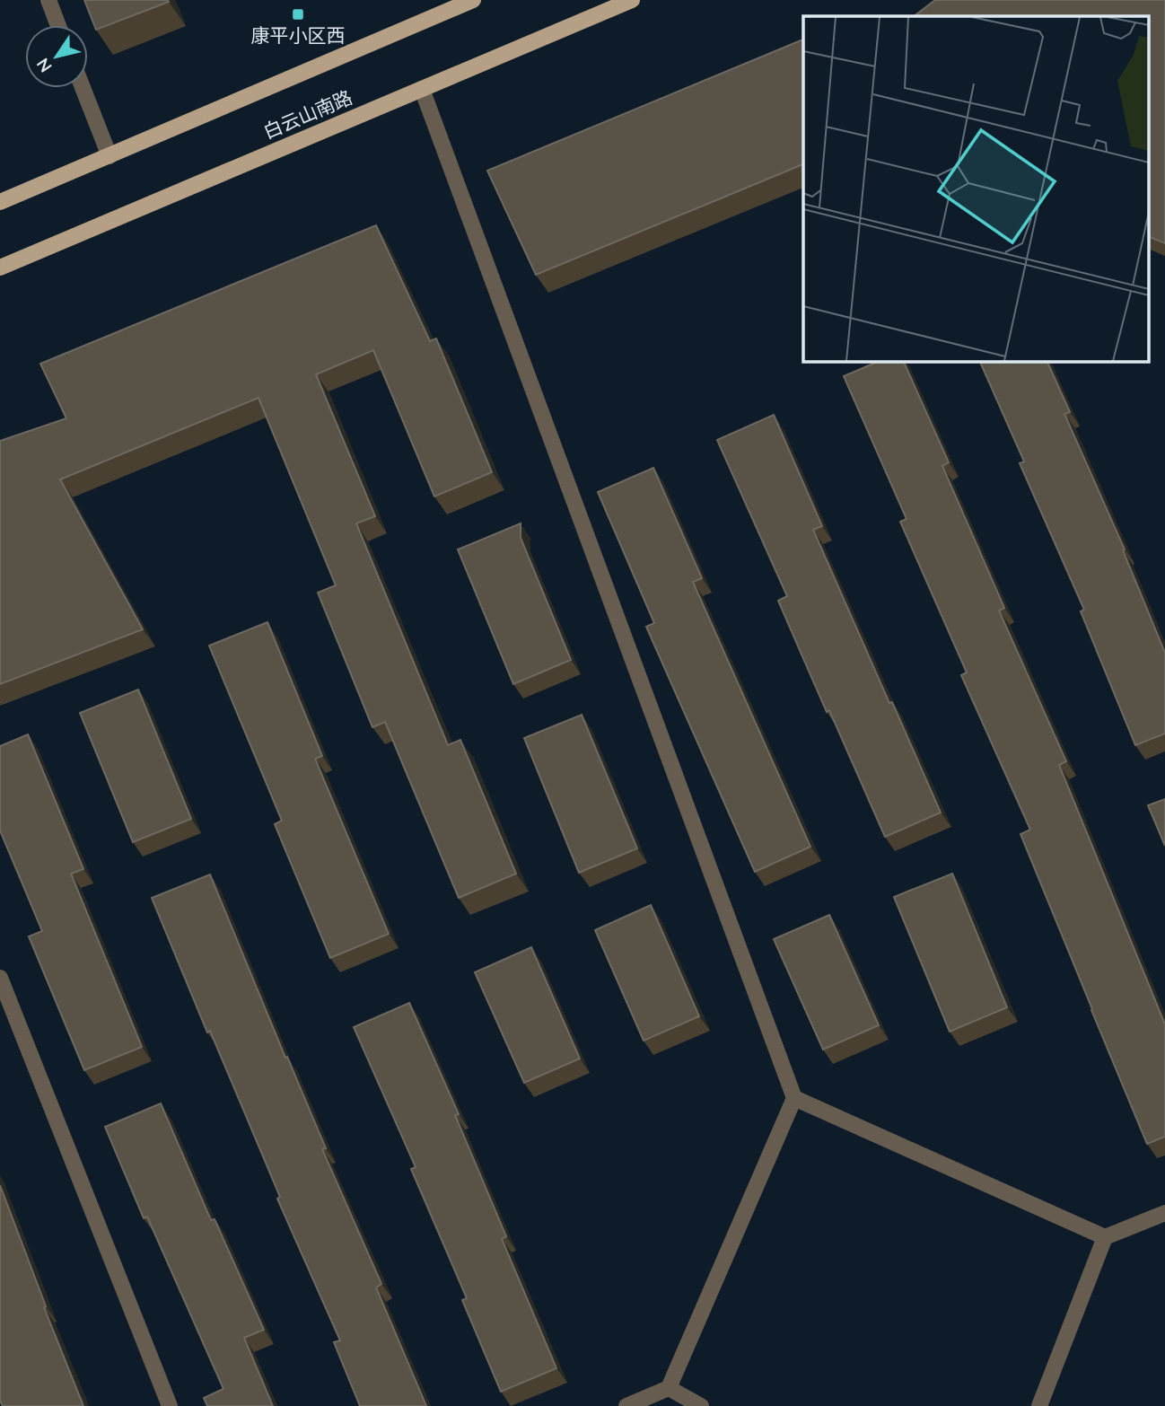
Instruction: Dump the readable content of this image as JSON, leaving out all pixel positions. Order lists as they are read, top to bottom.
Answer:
{
  "streets": {
    "main road": ["白云山南路"]
  },
  "places": {
    "transit": ["康平小区西"]
  },
  "north": "bottom left"
}
